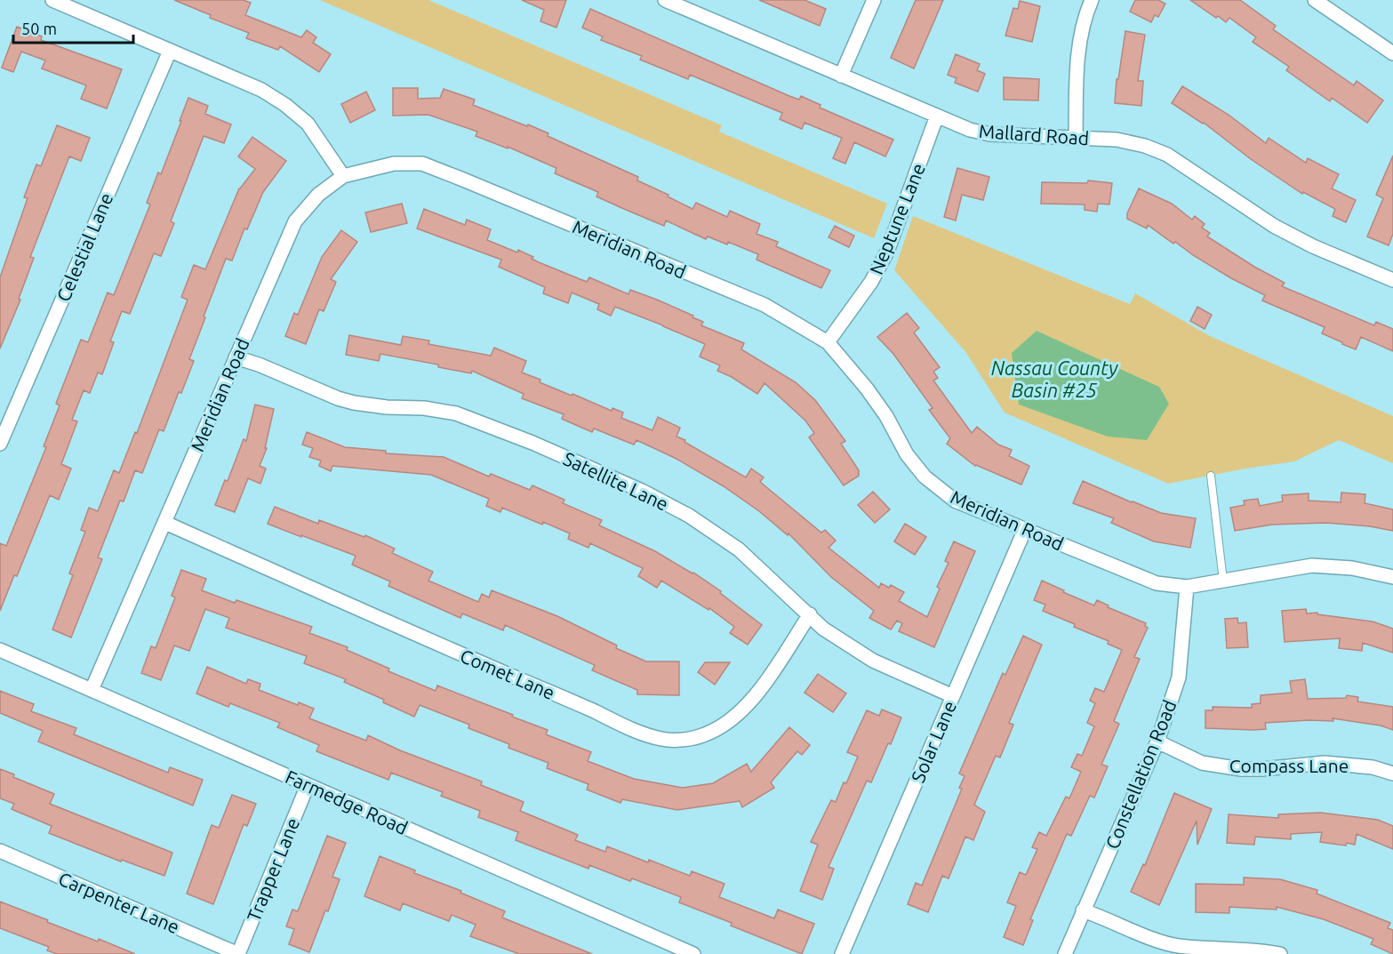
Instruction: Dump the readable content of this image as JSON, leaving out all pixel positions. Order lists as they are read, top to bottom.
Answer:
{
  "streets": {
    "street": [
      "Mallard Road",
      "Neptune Lane",
      "Celestial Lane",
      "Meridian Road",
      "Satellite Lane",
      "Comet Lane",
      "Solar Lane",
      "Compass Lane",
      "Constellation Road",
      "Farmedge Road",
      "Trapper Lane",
      "Carpenter Lane"
    ]
  },
  "crossings": [
    ["Mallard Road", "Neptune Lane"],
    ["Neptune Lane", "Meridian Road"],
    ["Meridian Road", "Satellite Lane"],
    ["Meridian Road", "Comet Lane"],
    ["Meridian Road", "Solar Lane"],
    ["Meridian Road", "Constellation Road"],
    ["Meridian Road", "Farmedge Road"],
    ["Satellite Lane", "Comet Lane"],
    ["Satellite Lane", "Solar Lane"],
    ["Compass Lane", "Constellation Road"],
    ["Farmedge Road", "Trapper Lane"],
    ["Trapper Lane", "Carpenter Lane"]
  ],
  "water": ["Nassau County Basin #25"],
  "scale_bar": "50 m"
}
